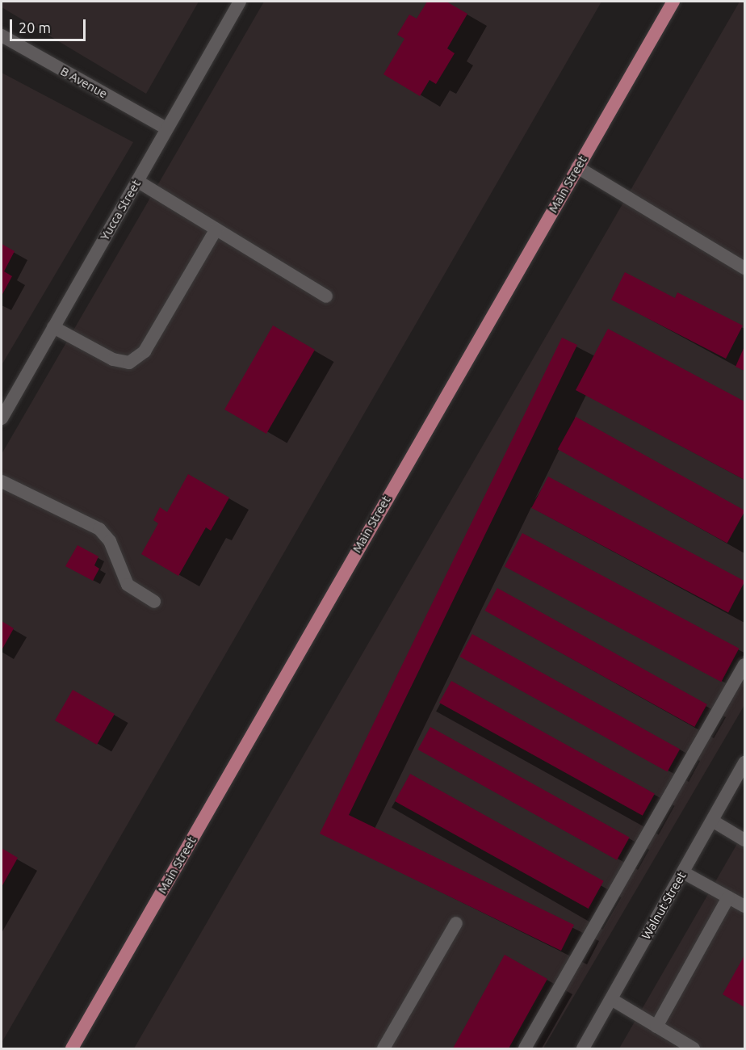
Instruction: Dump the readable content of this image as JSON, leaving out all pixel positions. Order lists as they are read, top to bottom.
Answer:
{
  "streets": {
    "main road": ["Main Street"],
    "street": ["B Avenue", "Yucca Street", "Walnut Street"]
  },
  "crossings": [
    ["B Avenue", "Yucca Street"]
  ],
  "scale_bar": "20 m"
}
